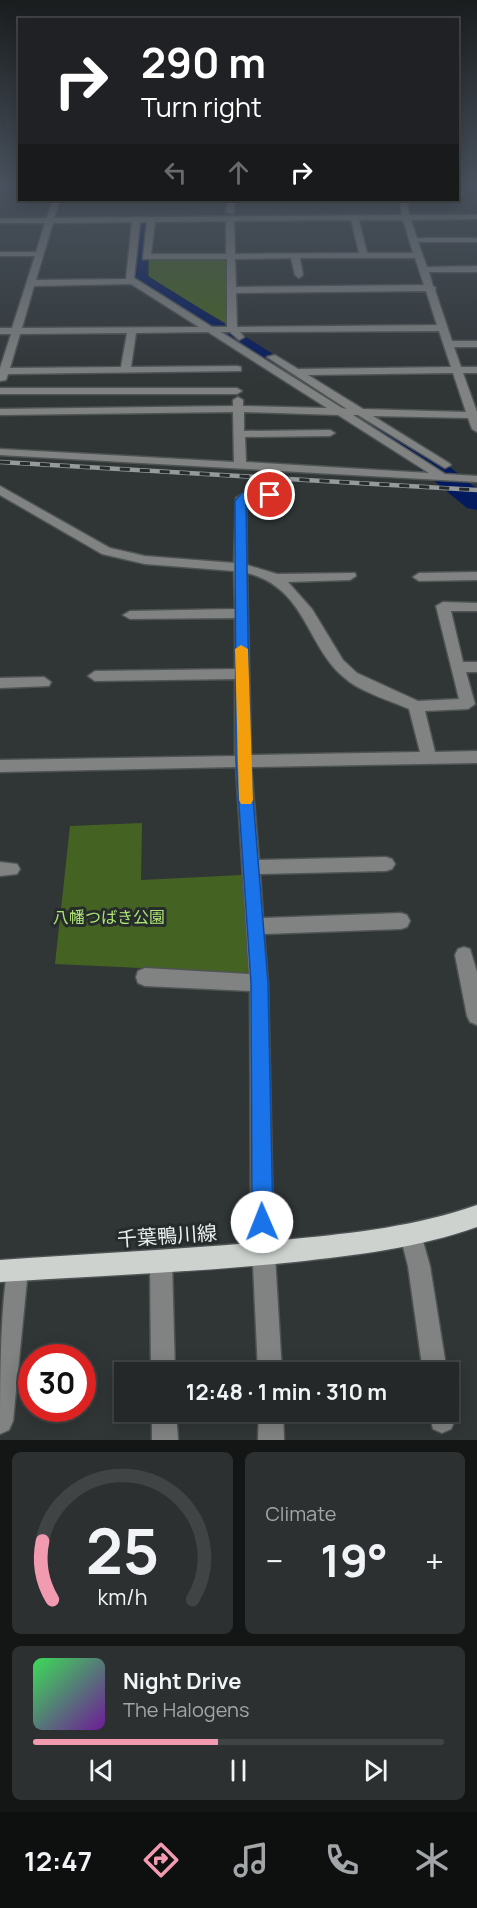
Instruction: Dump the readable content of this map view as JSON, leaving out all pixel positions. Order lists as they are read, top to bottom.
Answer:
{
  "streets": {
    "main road": ["千葉鴨川線"]
  },
  "parks": ["八幡つばき公園"],
  "page": {
    "turn": ["290 m", "Turn right"],
    "limit": "30",
    "trip": "12:48 · 1 min · 310 m",
    "tile": "Climate",
    "heat": ["−", "19°", "+"],
    "song": ["Night Drive", "The Halogens"],
    "tabs": "12:47",
    "gauge": ["25", "km/h"]
  }
}
